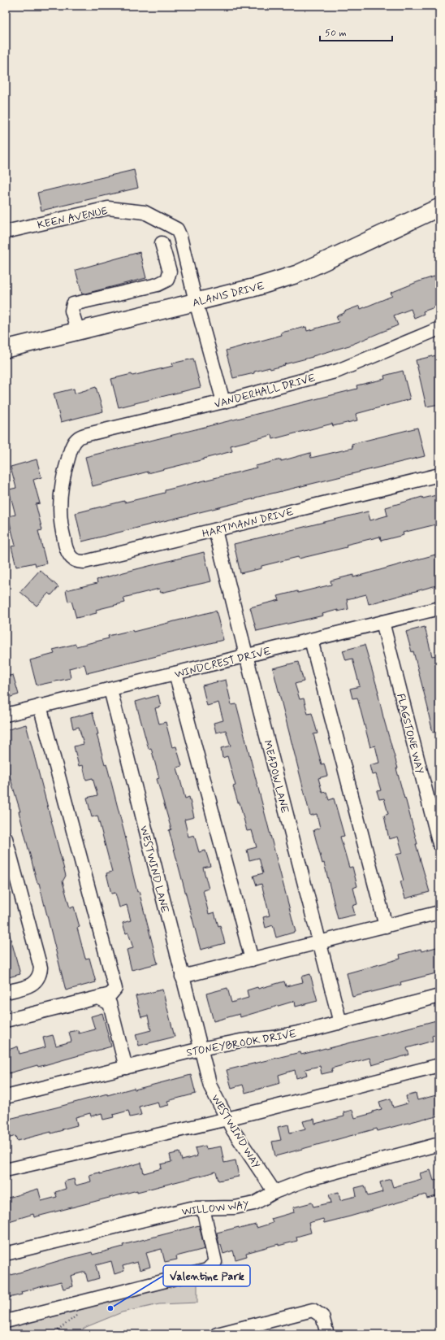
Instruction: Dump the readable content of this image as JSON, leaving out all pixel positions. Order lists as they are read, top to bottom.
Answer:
{
  "streets": {
    "main road": ["ALANIS DRIVE"],
    "street": [
      "KEEN AVENUE",
      "VANDERHALL DRIVE",
      "HARTMANN DRIVE",
      "WINDCREST DRIVE",
      "FLAGSTONE WAY",
      "MEADOW LANE",
      "WESTWIND LANE",
      "STONEYBROOK DRIVE",
      "WESTWIND WAY",
      "WILLOW WAY"
    ]
  },
  "crossings": [
    ["KEEN AVENUE", "ALANIS DRIVE"],
    ["KEEN AVENUE", "VANDERHALL DRIVE"],
    ["VANDERHALL DRIVE", "HARTMANN DRIVE"],
    ["HARTMANN DRIVE", "MEADOW LANE"],
    ["WINDCREST DRIVE", "FLAGSTONE WAY"],
    ["WINDCREST DRIVE", "MEADOW LANE"],
    ["WINDCREST DRIVE", "WESTWIND LANE"],
    ["MEADOW LANE", "STONEYBROOK DRIVE"],
    ["WESTWIND LANE", "STONEYBROOK DRIVE"],
    ["WESTWIND LANE", "WESTWIND WAY"],
    ["STONEYBROOK DRIVE", "WESTWIND WAY"],
    ["WESTWIND WAY", "WILLOW WAY"]
  ],
  "places": ["Valentine Park"],
  "scale_bar": "50 m"
}
